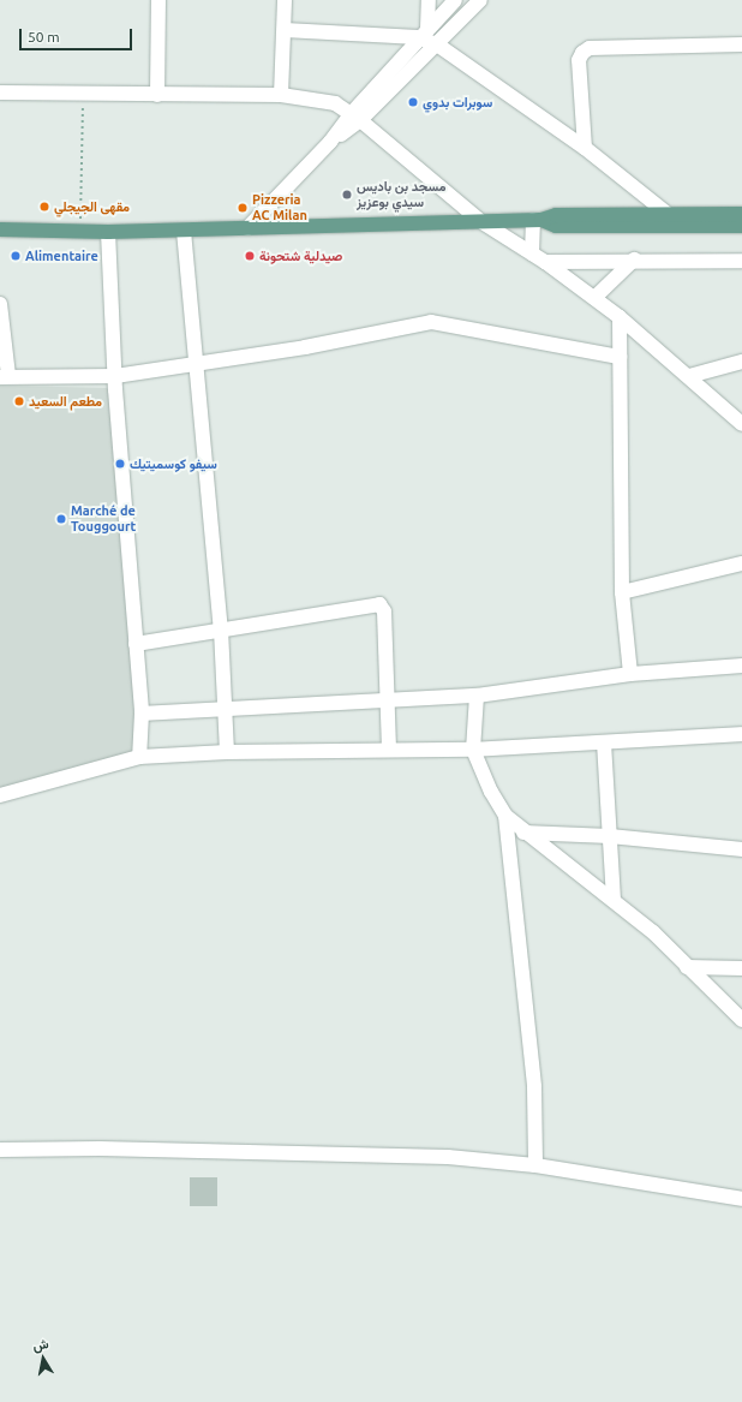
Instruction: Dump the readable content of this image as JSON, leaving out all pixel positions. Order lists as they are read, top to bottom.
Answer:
{
  "places": [
    "سوبرات بدوي",
    "مسجد بن باديس سيدي بوعزيز",
    "مقهى الجيجلي",
    "Pizzeria AC Milan",
    "Alimentaire",
    "صيدلية شتحونة",
    "مطعم السعيد",
    "سيفو كوسميتيك",
    "Marché de Touggourt"
  ],
  "scale_bar": "50 m",
  "north": "top"
}
